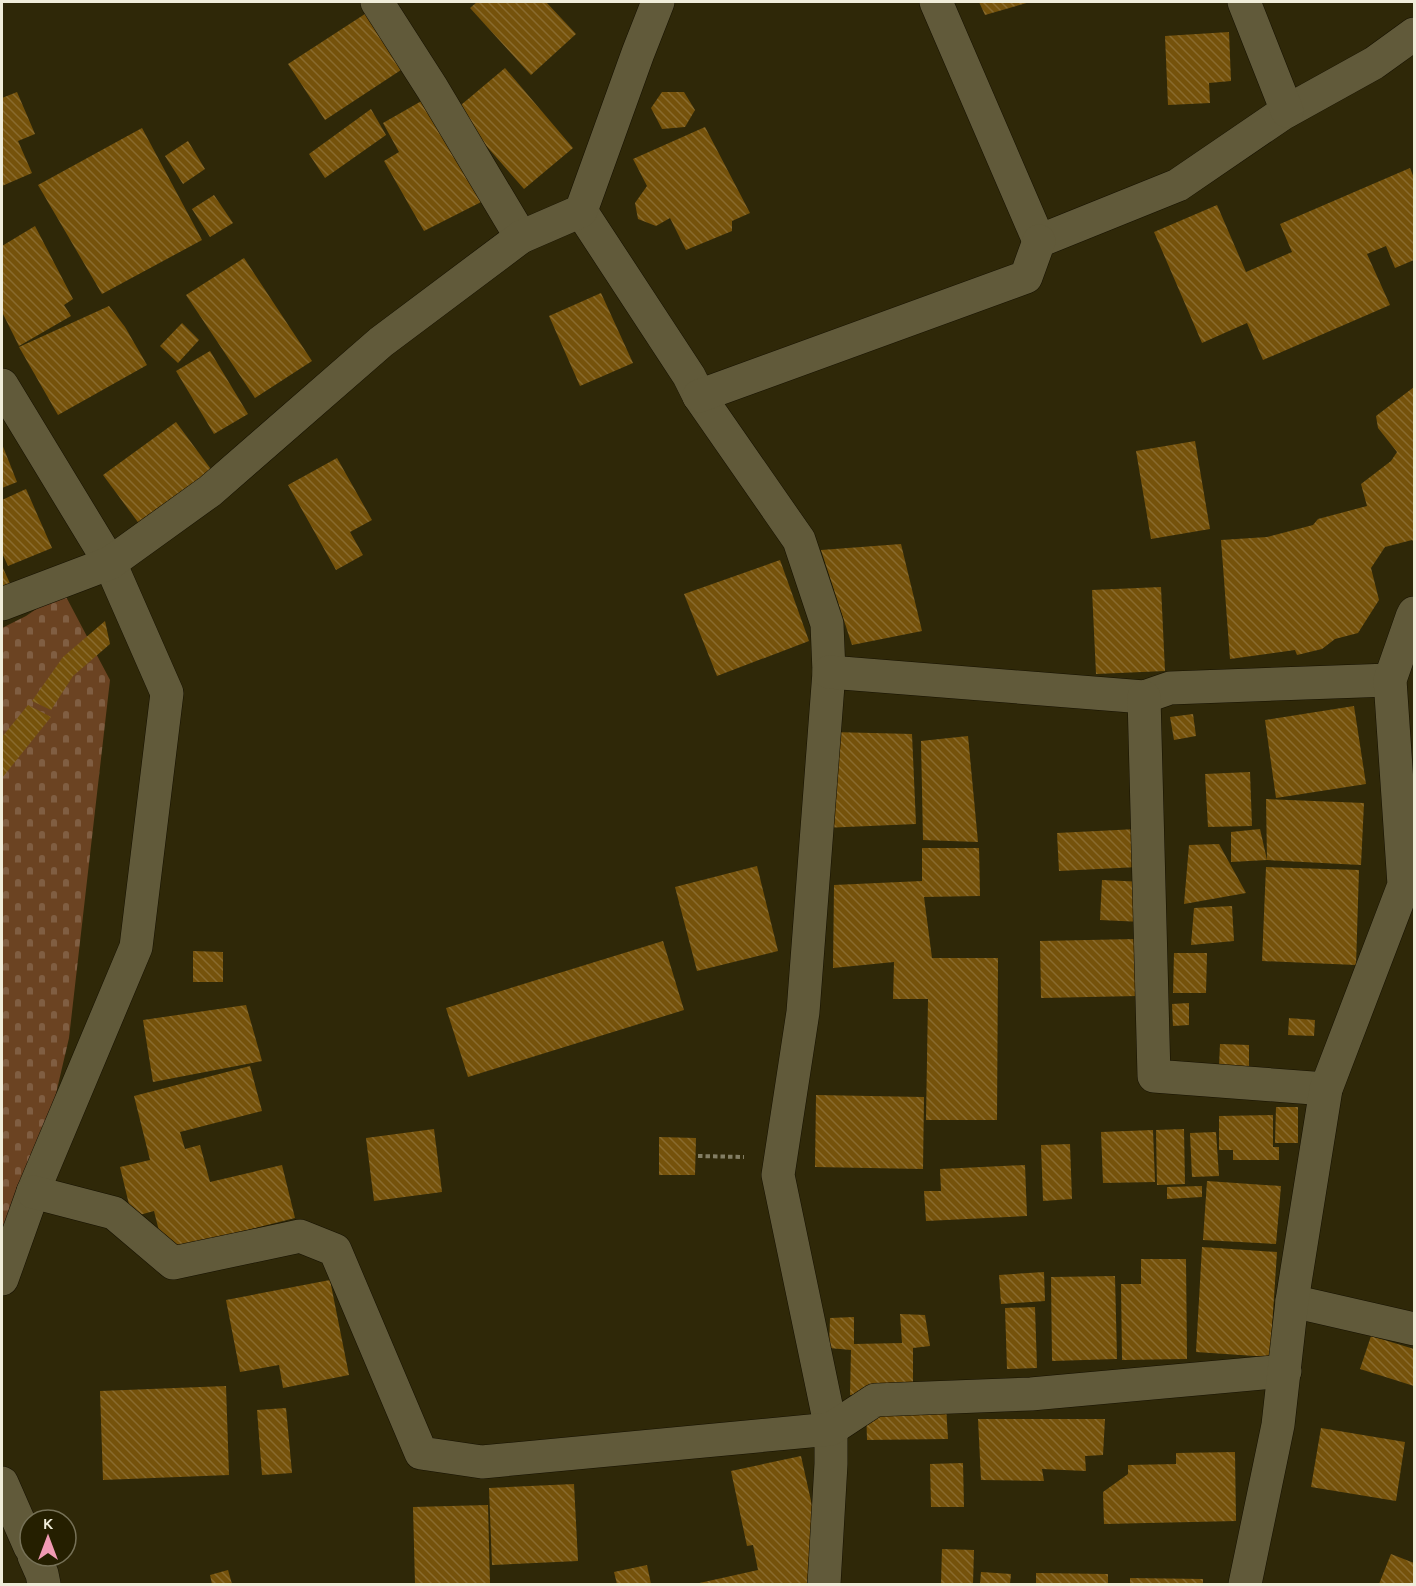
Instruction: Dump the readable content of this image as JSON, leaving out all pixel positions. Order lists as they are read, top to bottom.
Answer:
{
  "north": "top"
}
